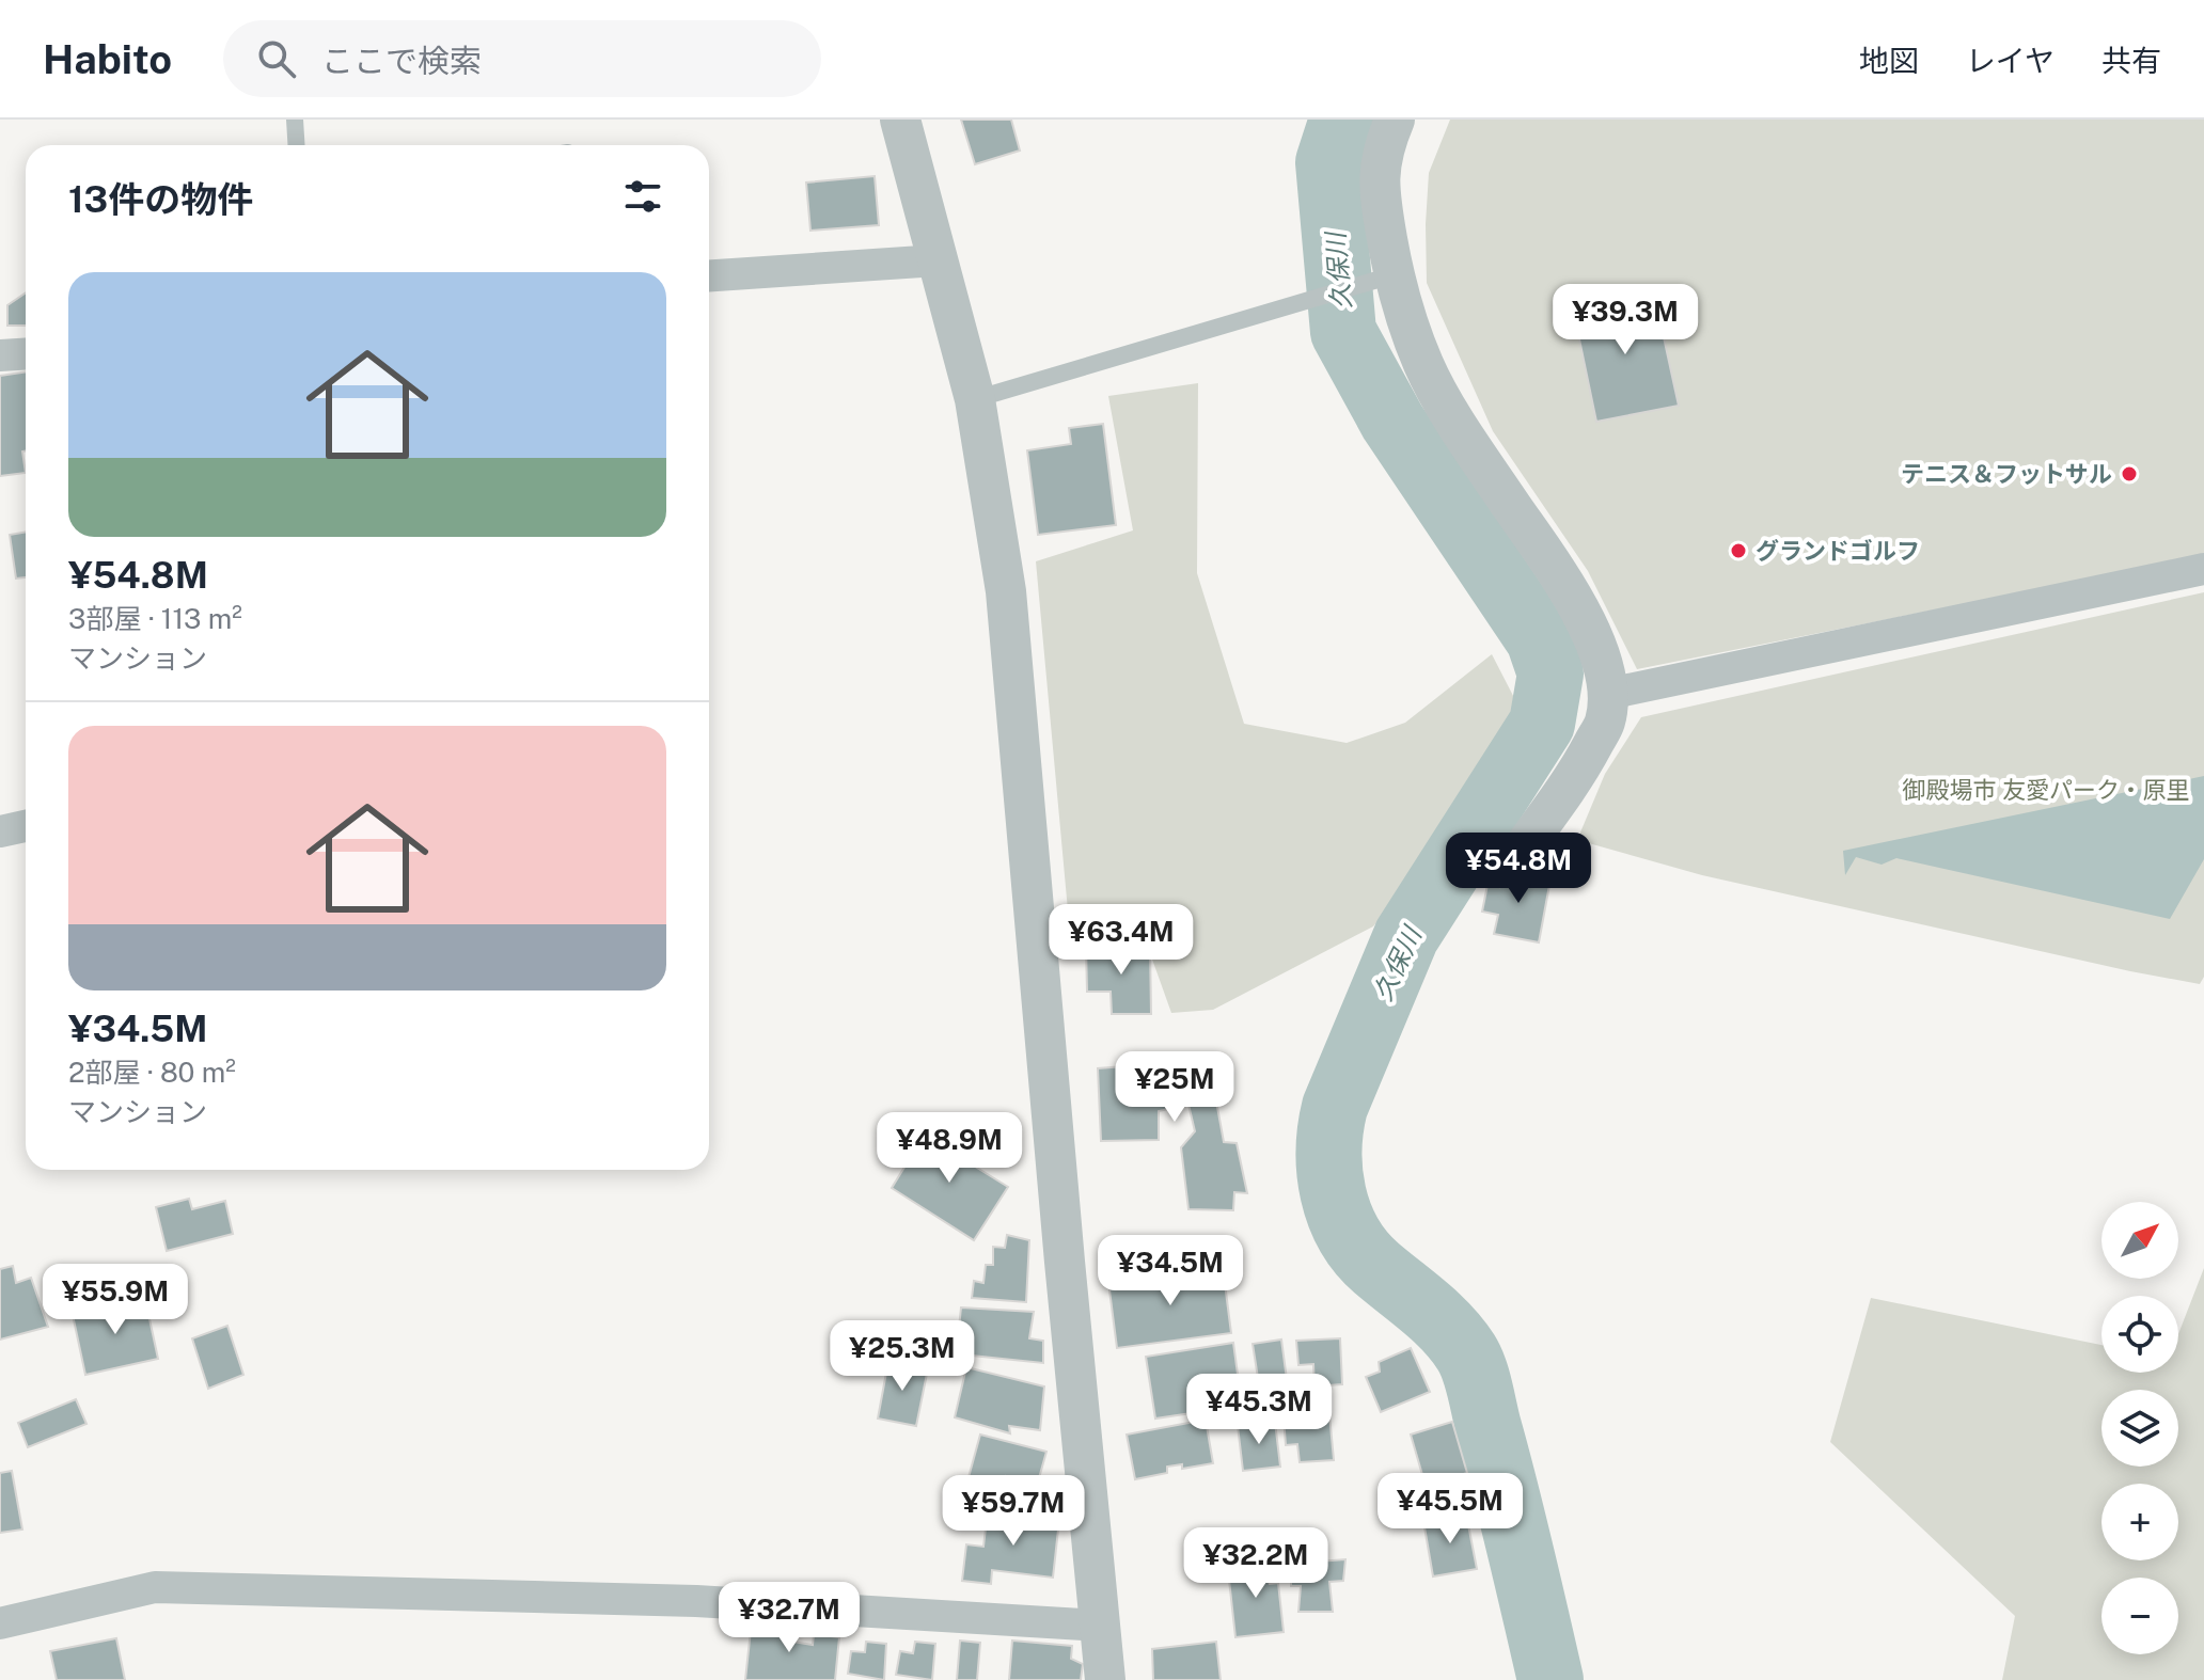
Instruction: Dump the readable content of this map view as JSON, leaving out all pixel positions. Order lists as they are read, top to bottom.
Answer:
{
  "water": ["久保川"],
  "parks": ["御殿場市 友愛パーク・原里"],
  "places": ["テニス＆フットサル", "グランドゴルフ"],
  "north": "top right",
  "page": {
    "header": "Habito",
    "search": "ここで検索",
    "nav": ["地図", "レイヤ", "共有"],
    "heading": "13件の物件",
    "list": [
      {
        "name": "¥54.8M",
        "note": "3部屋 · 113 m² · マンション"
      },
      {
        "name": "¥34.5M",
        "note": "2部屋 · 80 m² · マンション"
      }
    ],
    "price": [
      "¥39.3M",
      "¥54.8M",
      "¥63.4M",
      "¥25M",
      "¥48.9M",
      "¥34.5M",
      "¥55.9M",
      "¥25.3M",
      "¥45.3M",
      "¥45.5M",
      "¥59.7M",
      "¥32.2M",
      "¥32.7M"
    ],
    "map_buttons": ["+", "−"]
  }
}
